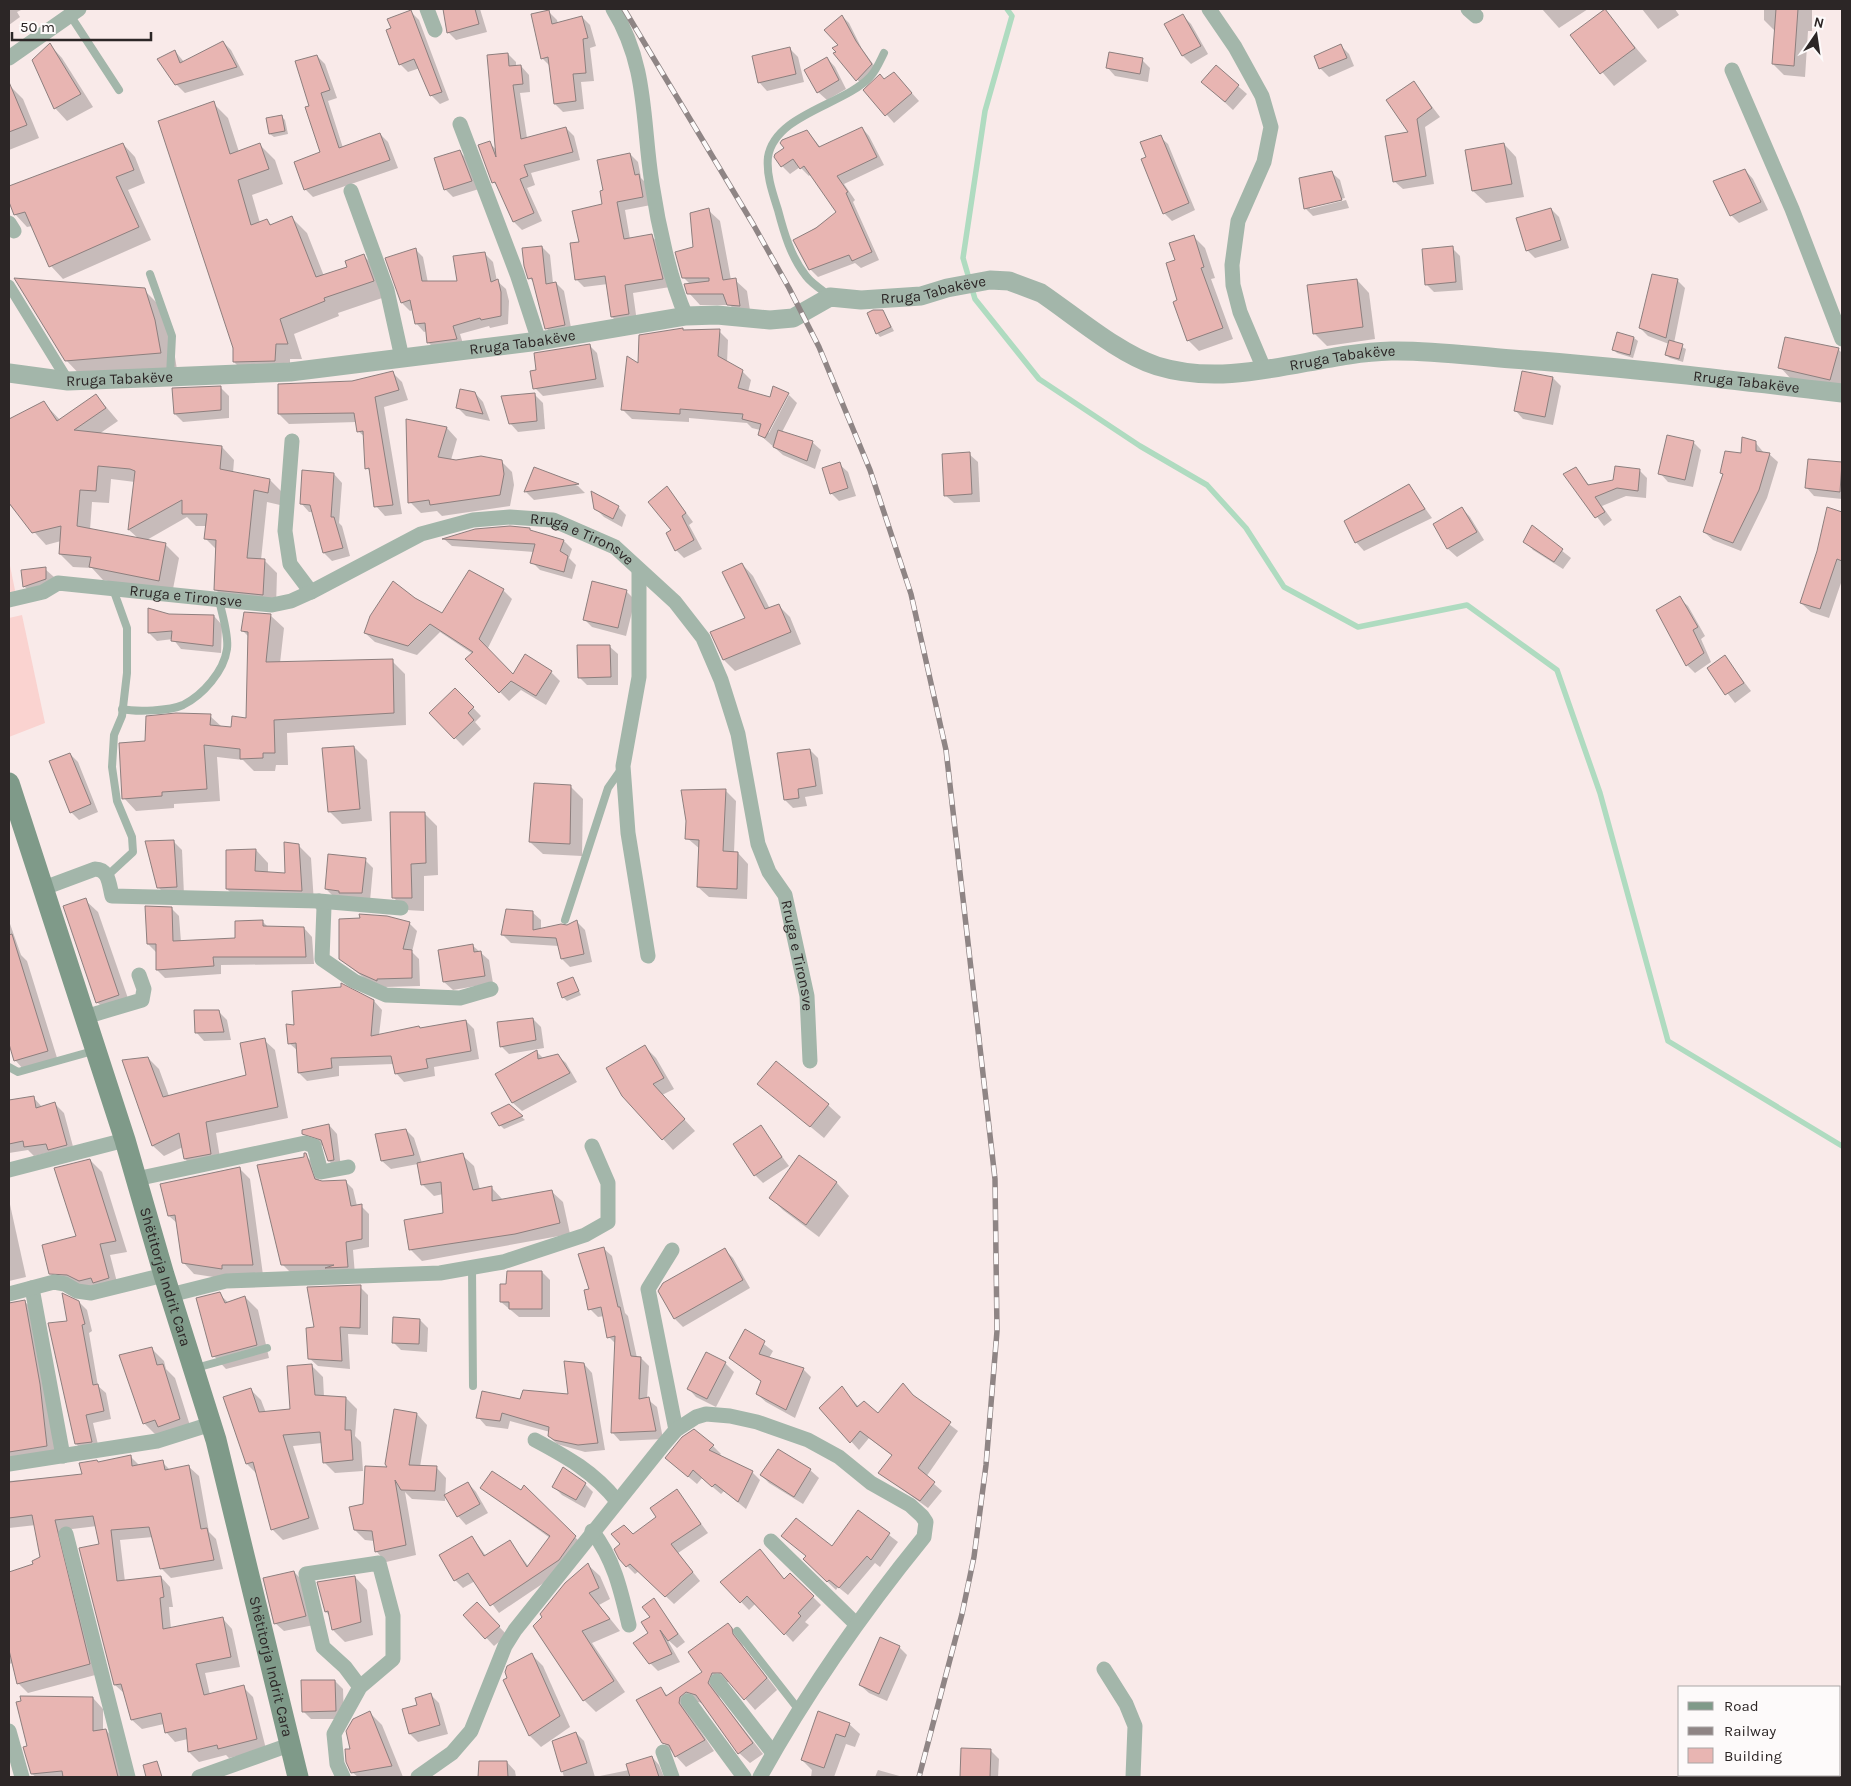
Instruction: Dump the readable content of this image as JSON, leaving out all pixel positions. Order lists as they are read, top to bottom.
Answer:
{
  "streets": {
    "main road": ["Shëtitorja Indrit Cara"],
    "street": ["Rruga Tabakëve", "Rruga e Tironsve"]
  },
  "legend": ["Road", "Railway", "Building"],
  "scale_bar": "50 m",
  "north": "top"
}
